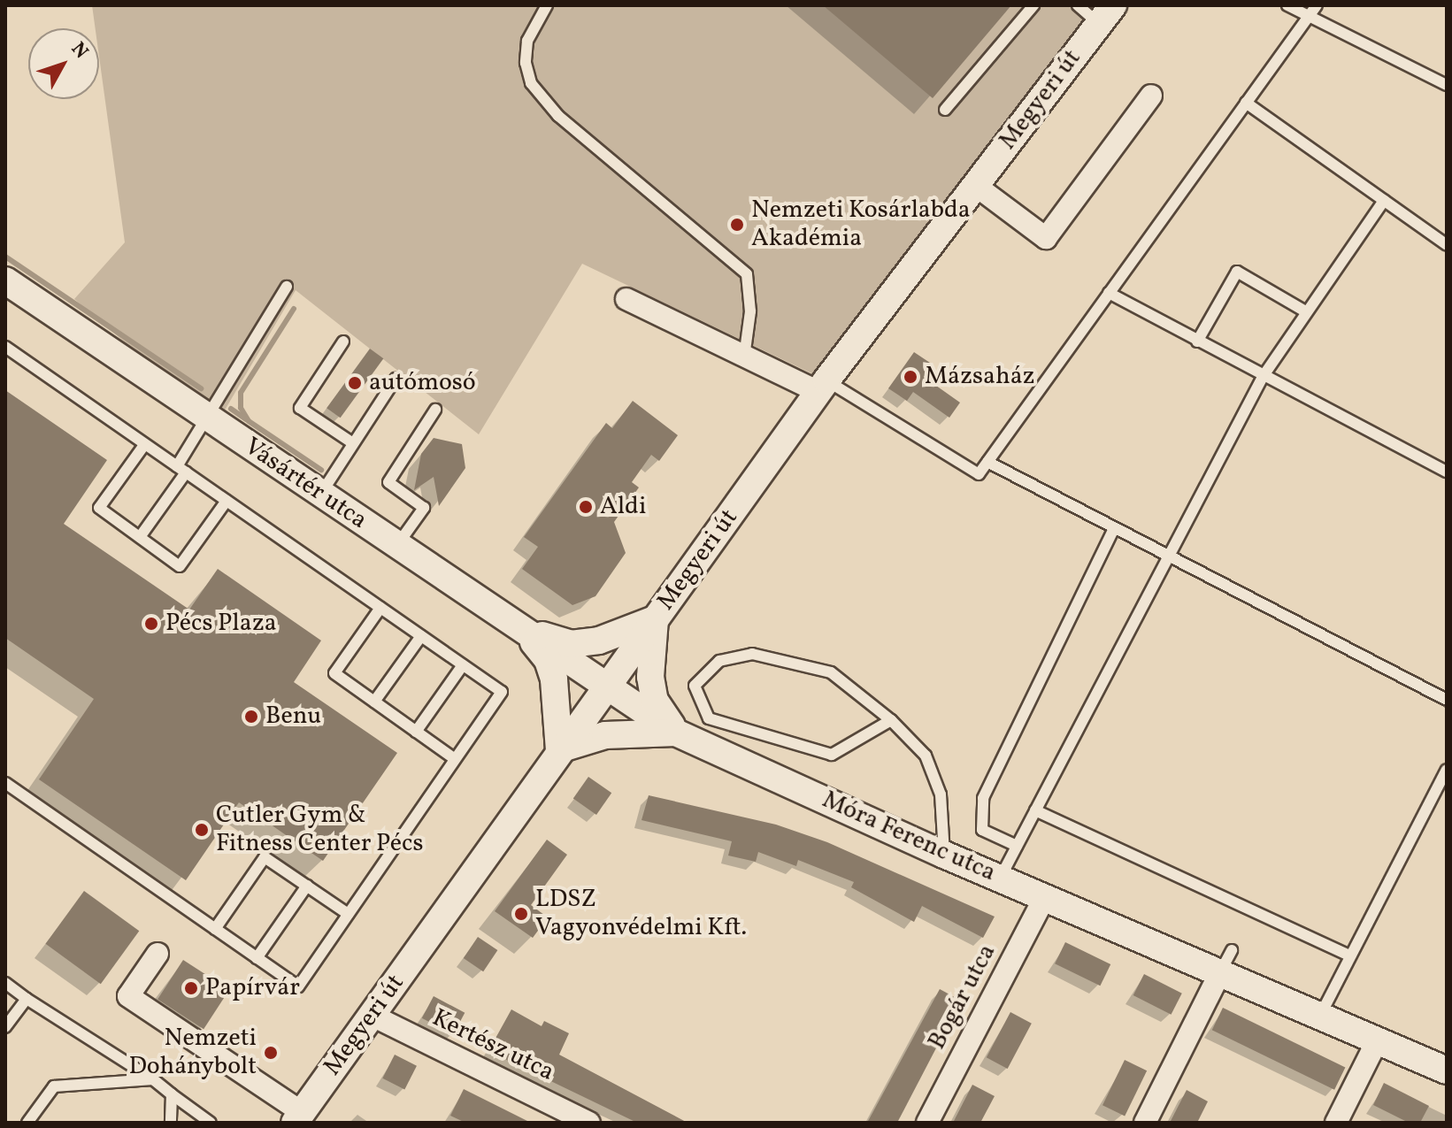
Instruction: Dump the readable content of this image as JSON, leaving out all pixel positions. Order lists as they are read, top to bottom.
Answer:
{
  "streets": {
    "street": [
      "Megyeri út",
      "Vásártér utca",
      "Móra Ferenc utca",
      "Bogár utca",
      "Kertész utca"
    ]
  },
  "crossings": [
    ["Megyeri út", "Vásártér utca"],
    ["Megyeri út", "Móra Ferenc utca"],
    ["Megyeri út", "Kertész utca"],
    ["Vásártér utca", "Móra Ferenc utca"],
    ["Móra Ferenc utca", "Bogár utca"]
  ],
  "places": [
    "Nemzeti Kosárlabda Akadémia",
    "Mázsaház",
    "autómosó",
    "Aldi",
    "Pécs Plaza",
    "Benu",
    "Cutler Gym & Fitness Center Pécs",
    "LDSZ Vagyonvédelmi Kft.",
    "Papírvár",
    "Nemzeti Dohánybolt"
  ],
  "north": "top right"
}
